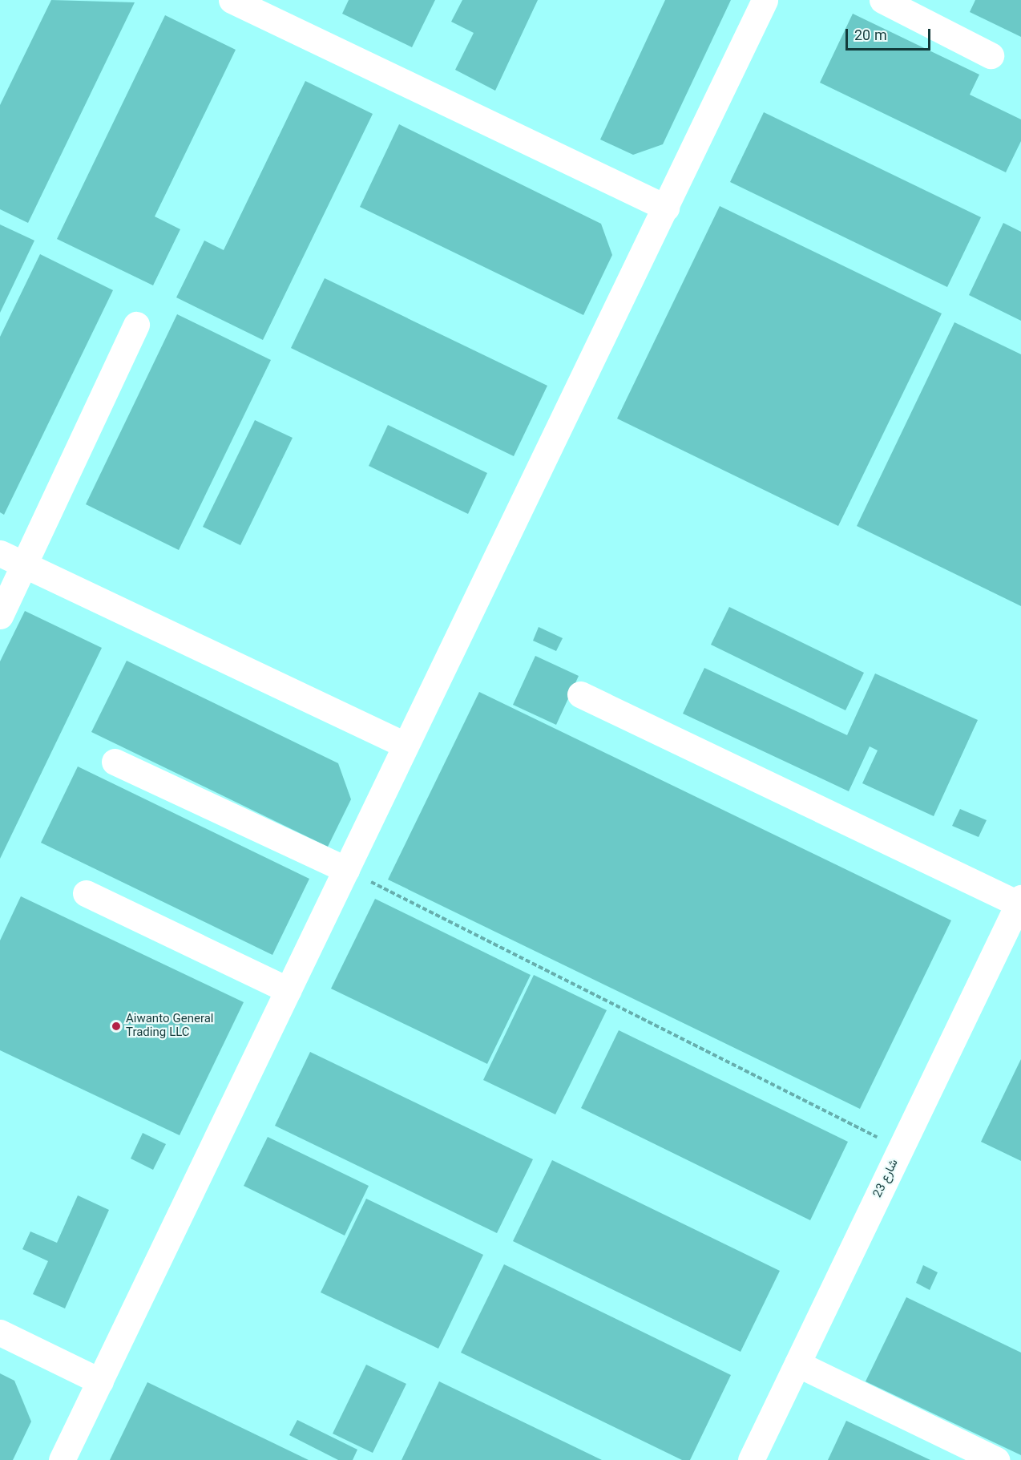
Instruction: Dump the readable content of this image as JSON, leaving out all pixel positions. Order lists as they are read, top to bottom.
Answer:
{
  "streets": {
    "street": ["شارع 23"]
  },
  "places": ["Aiwanto General Trading LLC"],
  "scale_bar": "20 m"
}
